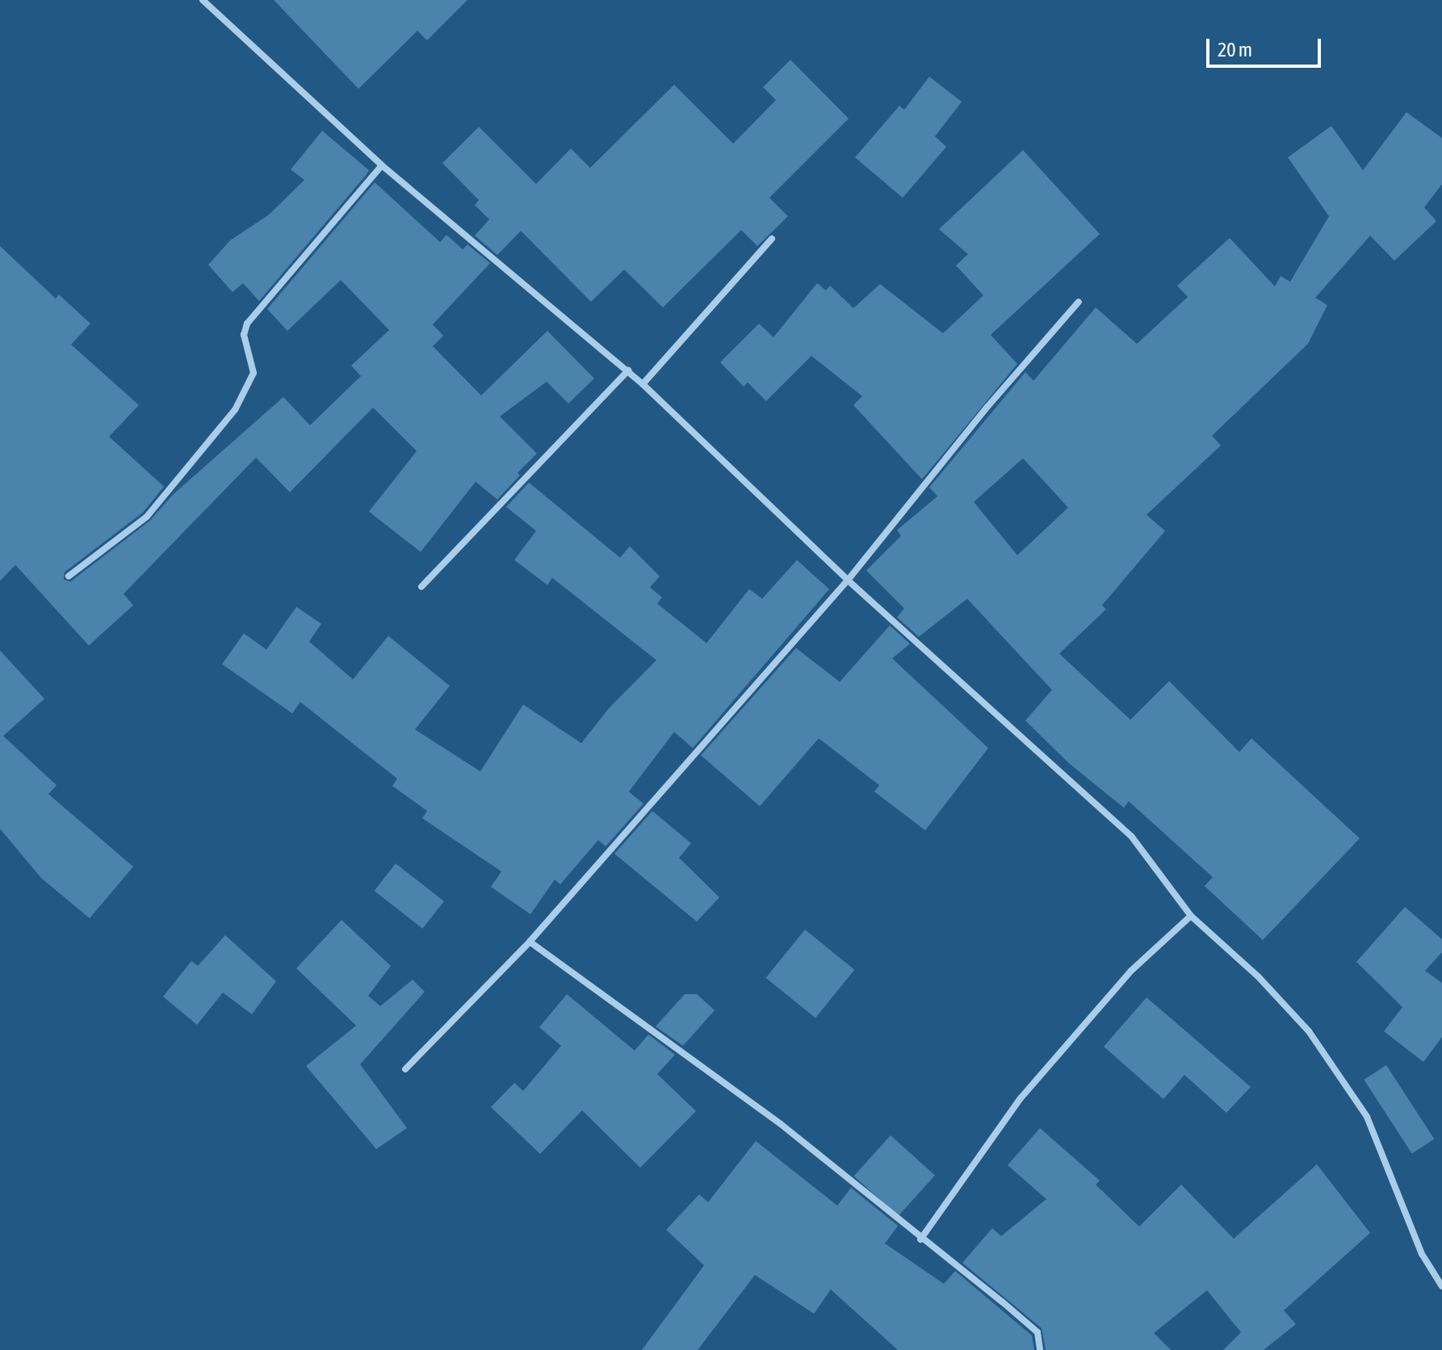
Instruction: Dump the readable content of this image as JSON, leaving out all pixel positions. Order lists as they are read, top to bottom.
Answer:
{
  "scale_bar": "20 m"
}
